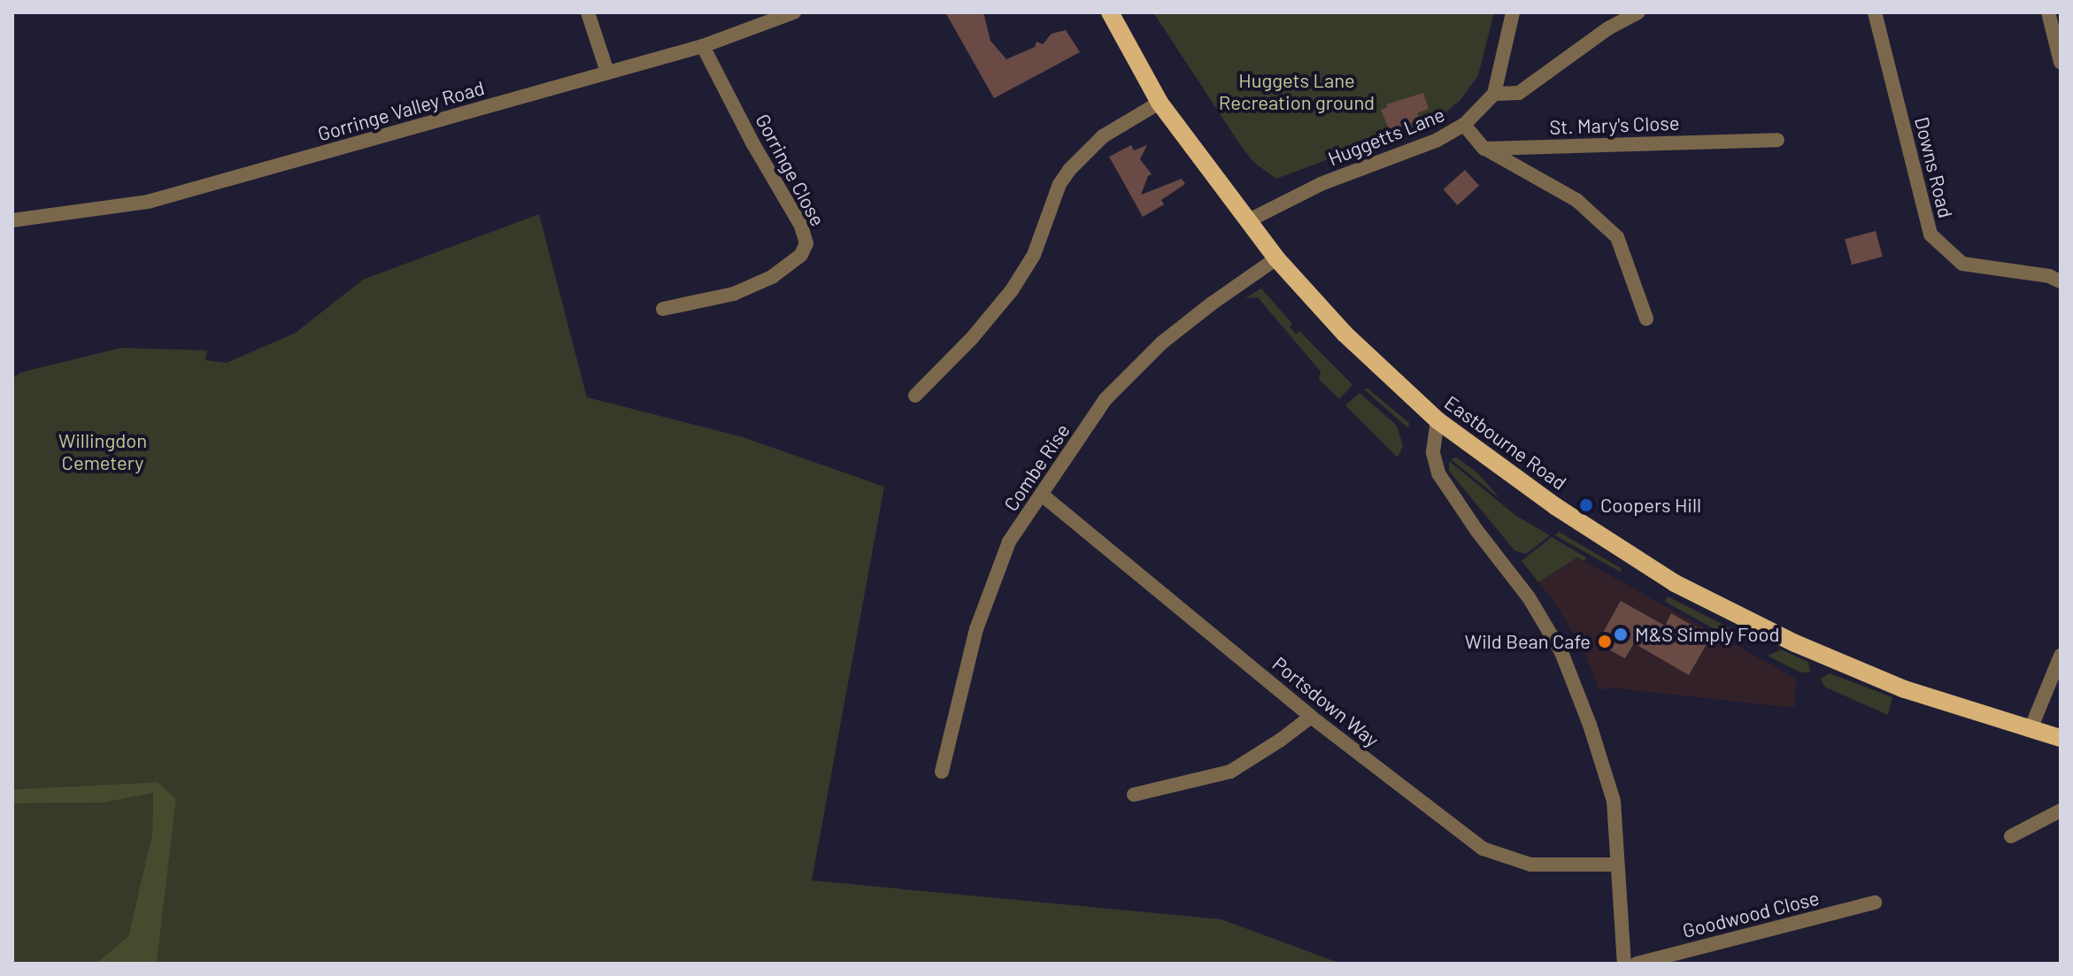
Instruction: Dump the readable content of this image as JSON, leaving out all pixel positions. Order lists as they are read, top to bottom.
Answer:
{
  "streets": {
    "main road": ["Eastbourne Road"],
    "street": [
      "Gorringe Valley Road",
      "St. Mary's Close",
      "Huggetts Lane",
      "Downs Road",
      "Gorringe Close",
      "Combe Rise",
      "Portsdown Way",
      "Goodwood Close"
    ]
  },
  "crossings": [
    ["Gorringe Valley Road", "Gorringe Close"],
    ["Huggetts Lane", "Eastbourne Road"],
    ["Eastbourne Road", "Combe Rise"],
    ["Combe Rise", "Portsdown Way"]
  ],
  "parks": ["Huggets Lane Recreation ground", "Willingdon Cemetery"],
  "places": ["Coopers Hill", "M&S Simply Food", "Wild Bean Cafe"]
}
